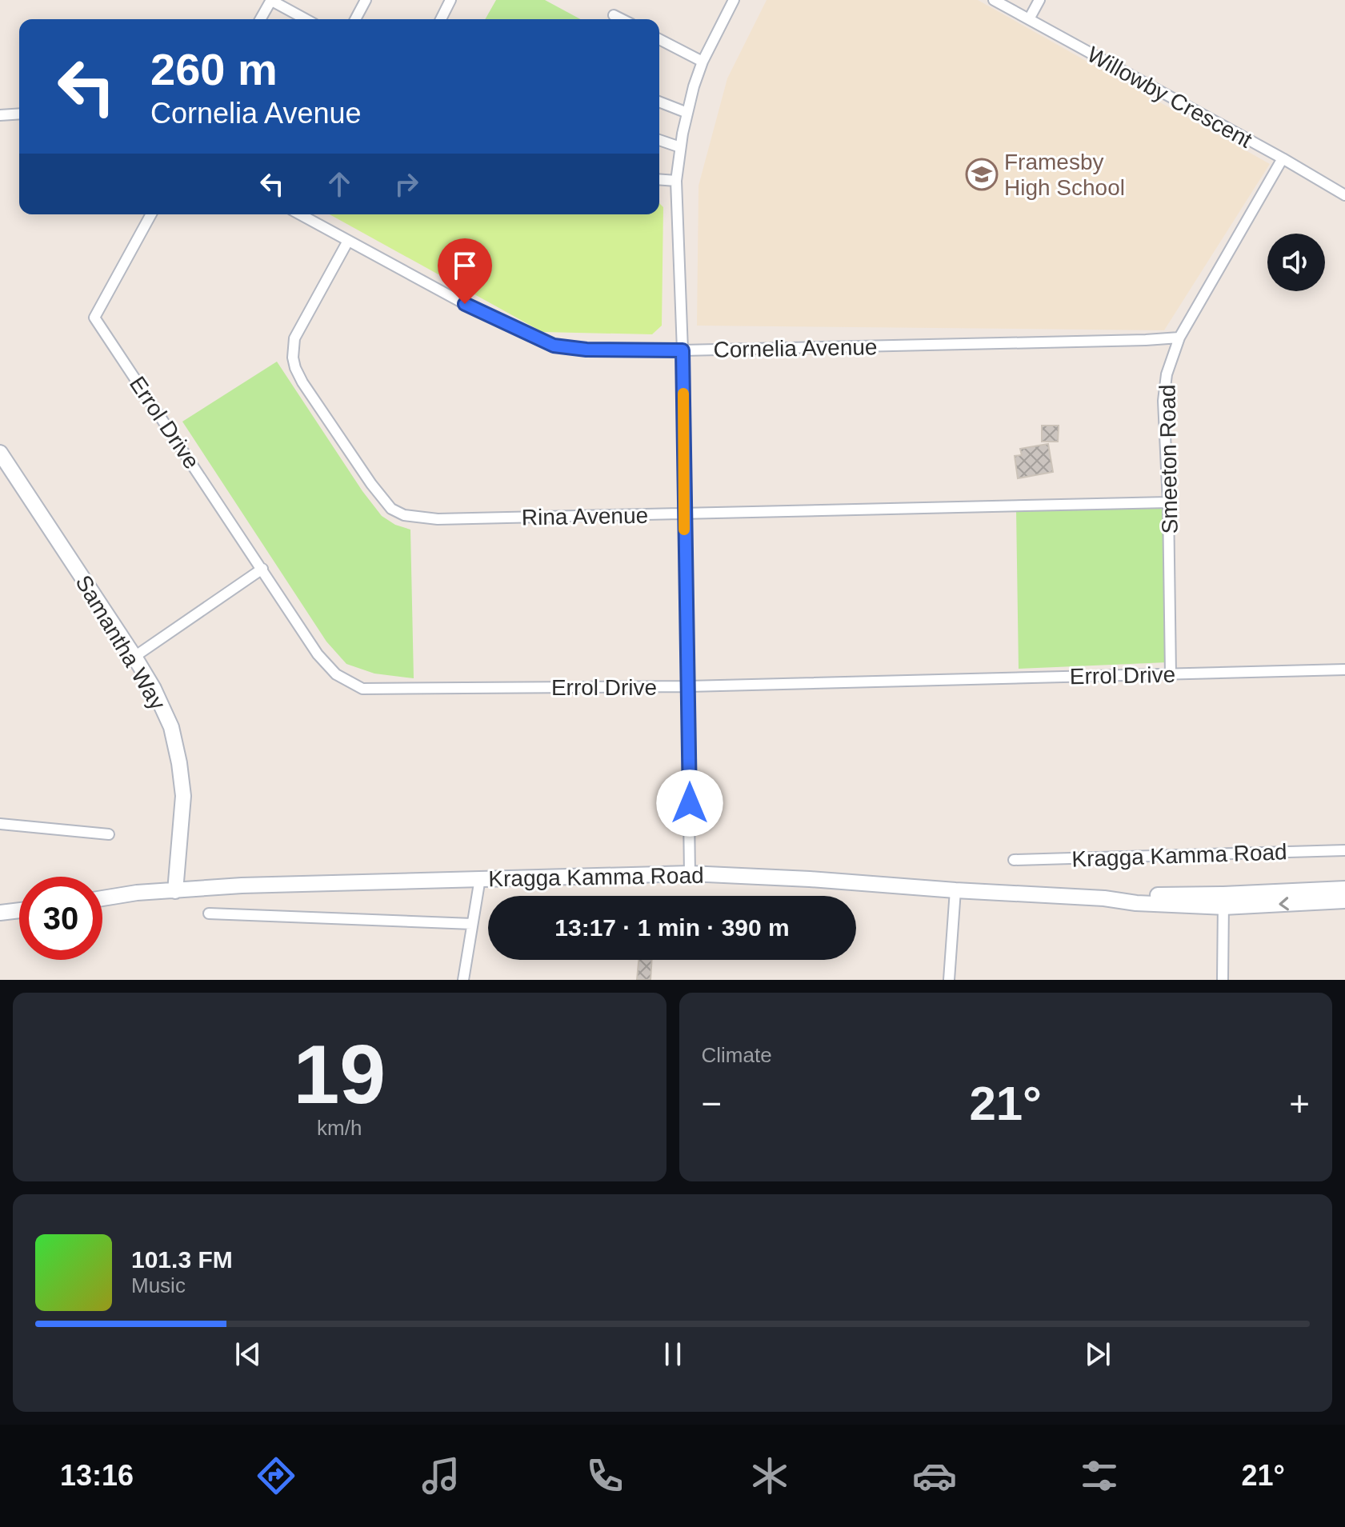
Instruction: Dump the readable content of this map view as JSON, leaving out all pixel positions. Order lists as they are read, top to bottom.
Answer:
{
  "streets": {
    "main road": ["Samantha Way", "Kragga Kamma Road"],
    "street": [
      "Willowby Crescent",
      "Cornelia Avenue",
      "Errol Drive",
      "Smeeton Road",
      "Rina Avenue"
    ]
  },
  "crossings": [
    ["Willowby Crescent", "Smeeton Road"],
    ["Cornelia Avenue", "Smeeton Road"],
    ["Cornelia Avenue", "Rina Avenue"],
    ["Errol Drive", "Smeeton Road"],
    ["Smeeton Road", "Rina Avenue"],
    ["Samantha Way", "Kragga Kamma Road"]
  ],
  "places": {
    "school or university": ["Framesby High School"]
  },
  "page": {
    "turn": ["260 m", "Cornelia Avenue"],
    "limit": "30",
    "trip": "13:17 · 1 min · 390 m",
    "tile": [
      ["19", "km/h"],
      "Climate"
    ],
    "heat": ["−", "21°", "+"],
    "song": ["101.3 FM", "Music"],
    "tabs": ["13:16", "21°"]
  }
}
